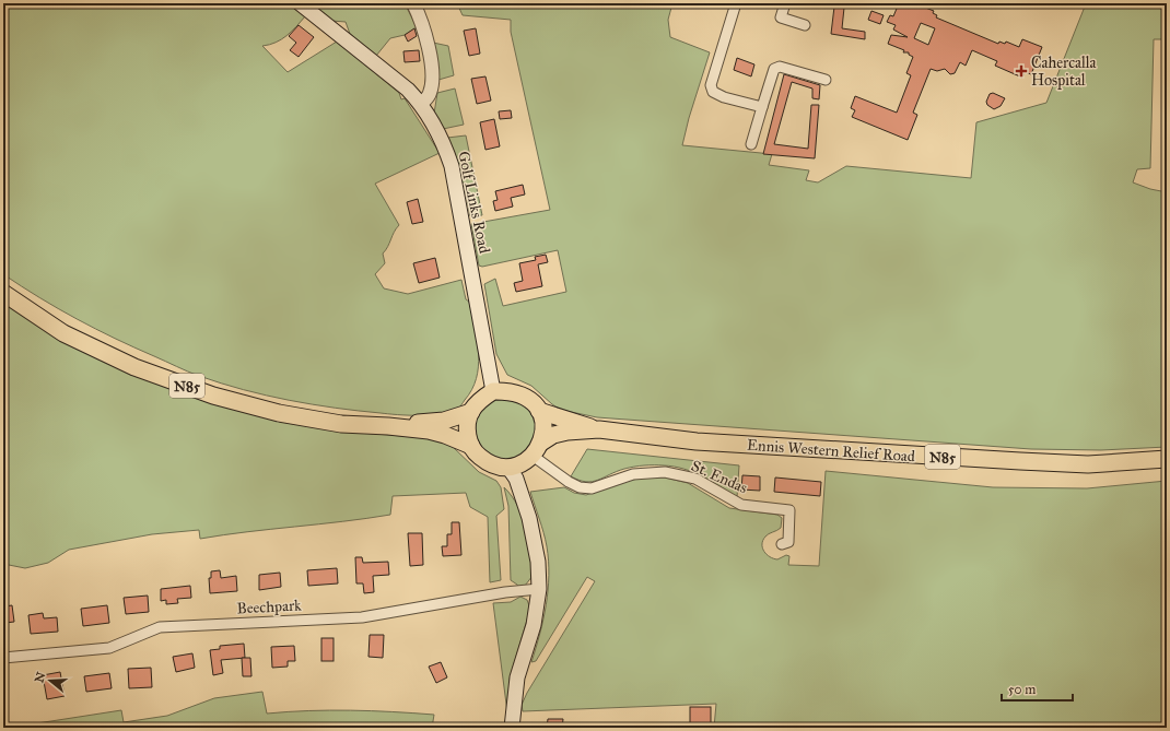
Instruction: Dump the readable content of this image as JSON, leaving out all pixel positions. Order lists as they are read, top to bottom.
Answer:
{
  "streets": {
    "main road": ["Golf Links Road", "N85", "Ennis Western Relief Road"],
    "street": ["St. Endas", "Beechpark"]
  },
  "crossings": [
    ["Golf Links Road", "N85"],
    ["Golf Links Road", "Ennis Western Relief Road"],
    ["Golf Links Road", "St. Endas"],
    ["N85", "Ennis Western Relief Road"],
    ["N85", "St. Endas"],
    ["Ennis Western Relief Road", "St. Endas"]
  ],
  "places": {
    "health": ["Cahercalla Hospital"]
  },
  "scale_bar": "50 m",
  "north": "left"
}
